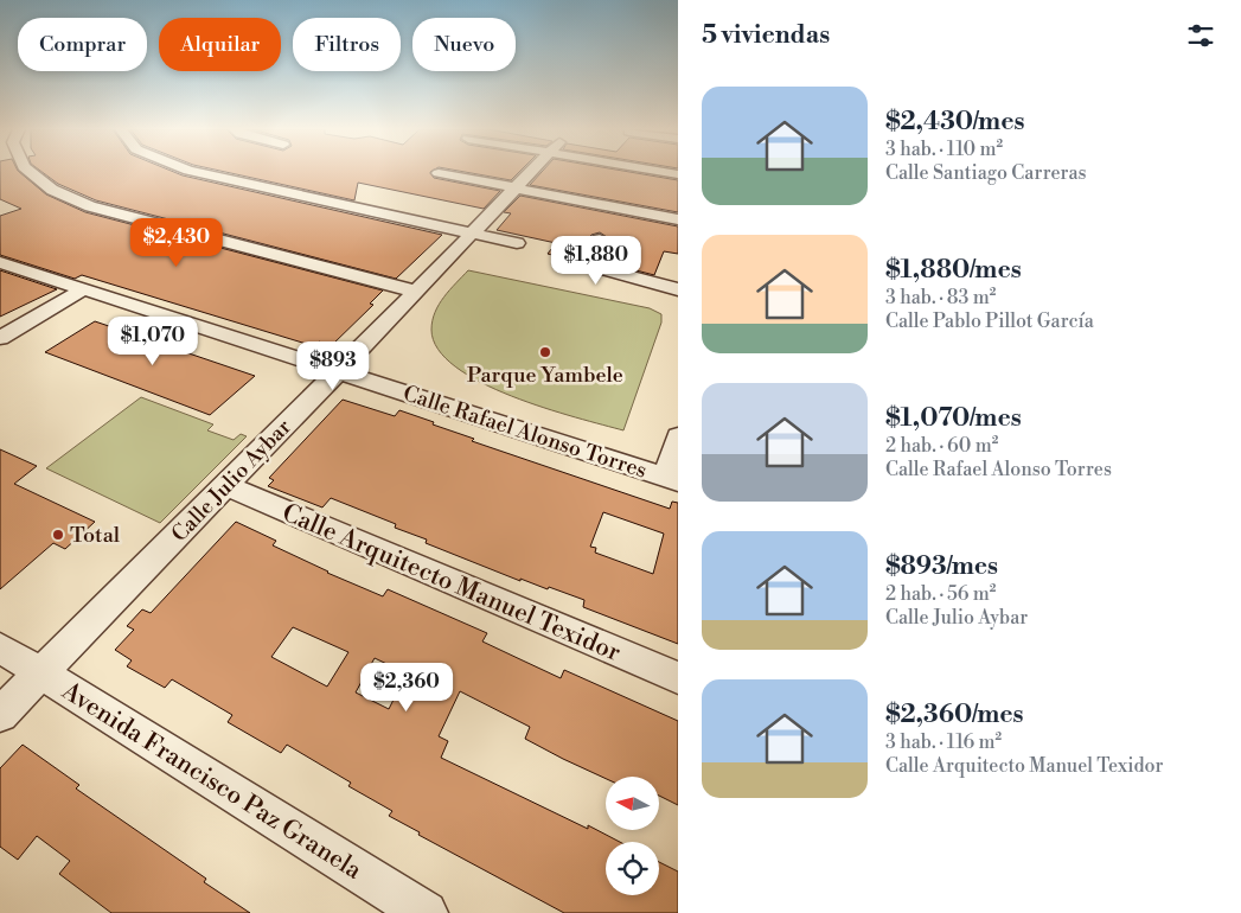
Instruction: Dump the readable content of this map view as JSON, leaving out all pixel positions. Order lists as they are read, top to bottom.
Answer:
{
  "streets": {
    "street": [
      "Calle Rafael Alonso Torres",
      "Calle Julio Aybar",
      "Calle Arquitecto Manuel Texidor",
      "Avenida Francisco Paz Granela"
    ]
  },
  "crossings": [
    ["Calle Rafael Alonso Torres", "Calle Julio Aybar"],
    ["Calle Julio Aybar", "Calle Arquitecto Manuel Texidor"],
    ["Calle Julio Aybar", "Avenida Francisco Paz Granela"]
  ],
  "places": ["Parque Yambele", "Total"],
  "north": "left",
  "page": {
    "heading": "5 viviendas",
    "chip": [
      "Comprar",
      "Alquilar",
      "Filtros",
      "Nuevo"
    ],
    "list": [
      {
        "name": "$2,430/mes",
        "note": "3 hab. · 110 m² · Calle Santiago Carreras"
      },
      {
        "name": "$1,880/mes",
        "note": "3 hab. · 83 m² · Calle Pablo Pillot García"
      },
      {
        "name": "$1,070/mes",
        "note": "2 hab. · 60 m² · Calle Rafael Alonso Torres"
      },
      {
        "name": "$893/mes",
        "note": "2 hab. · 56 m² · Calle Julio Aybar"
      },
      {
        "name": "$2,360/mes",
        "note": "3 hab. · 116 m² · Calle Arquitecto Manuel Texidor"
      }
    ],
    "price": [
      "$2,430",
      "$1,880",
      "$1,070",
      "$893",
      "$2,360"
    ]
  }
}
